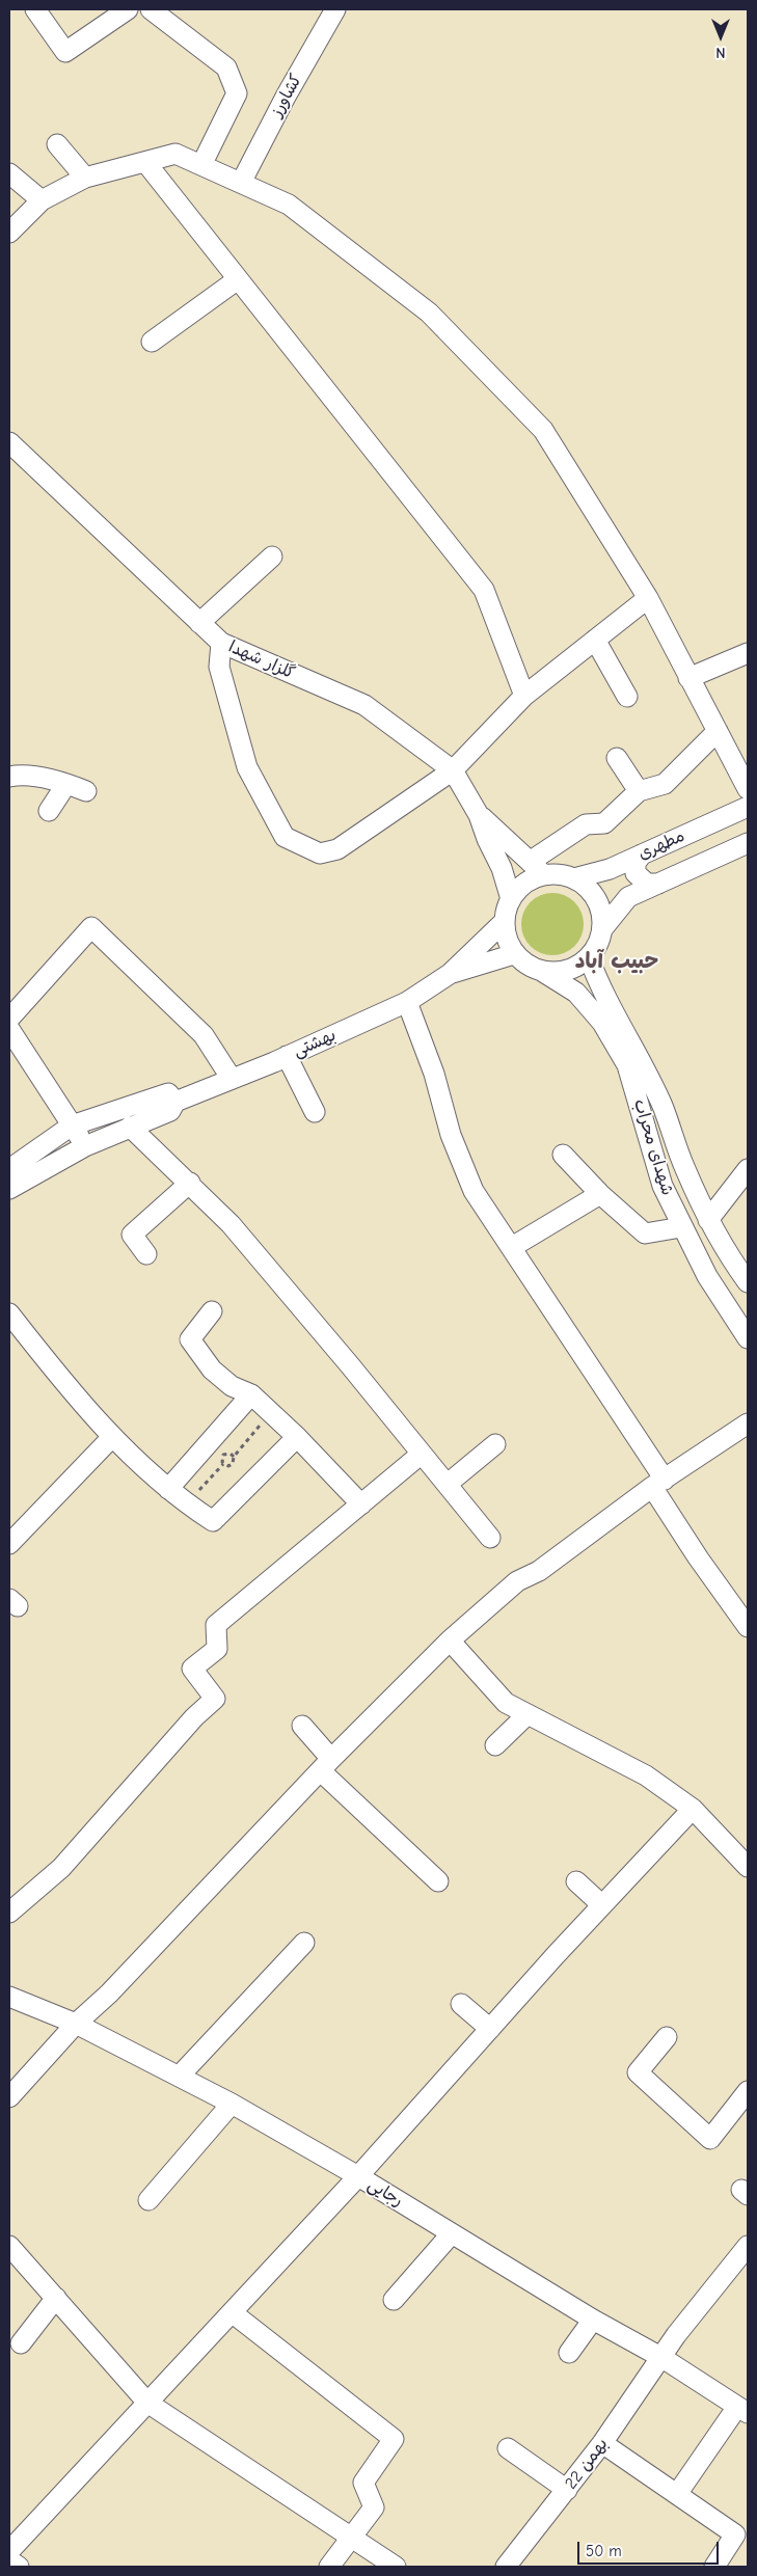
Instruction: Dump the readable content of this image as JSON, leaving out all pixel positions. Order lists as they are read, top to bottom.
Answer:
{
  "streets": {
    "street": [
      "کشاورز",
      "گلزار شهدا",
      "مطهری",
      "بهشتی",
      "شهدای محراب",
      "رجایی",
      "22 بهمن"
    ]
  },
  "crossings": [
    ["مطهری", "شهدای محراب"],
    ["رجایی", "22 بهمن"]
  ],
  "districts": ["حبیب آباد"],
  "scale_bar": "50 m",
  "north": "bottom"
}
